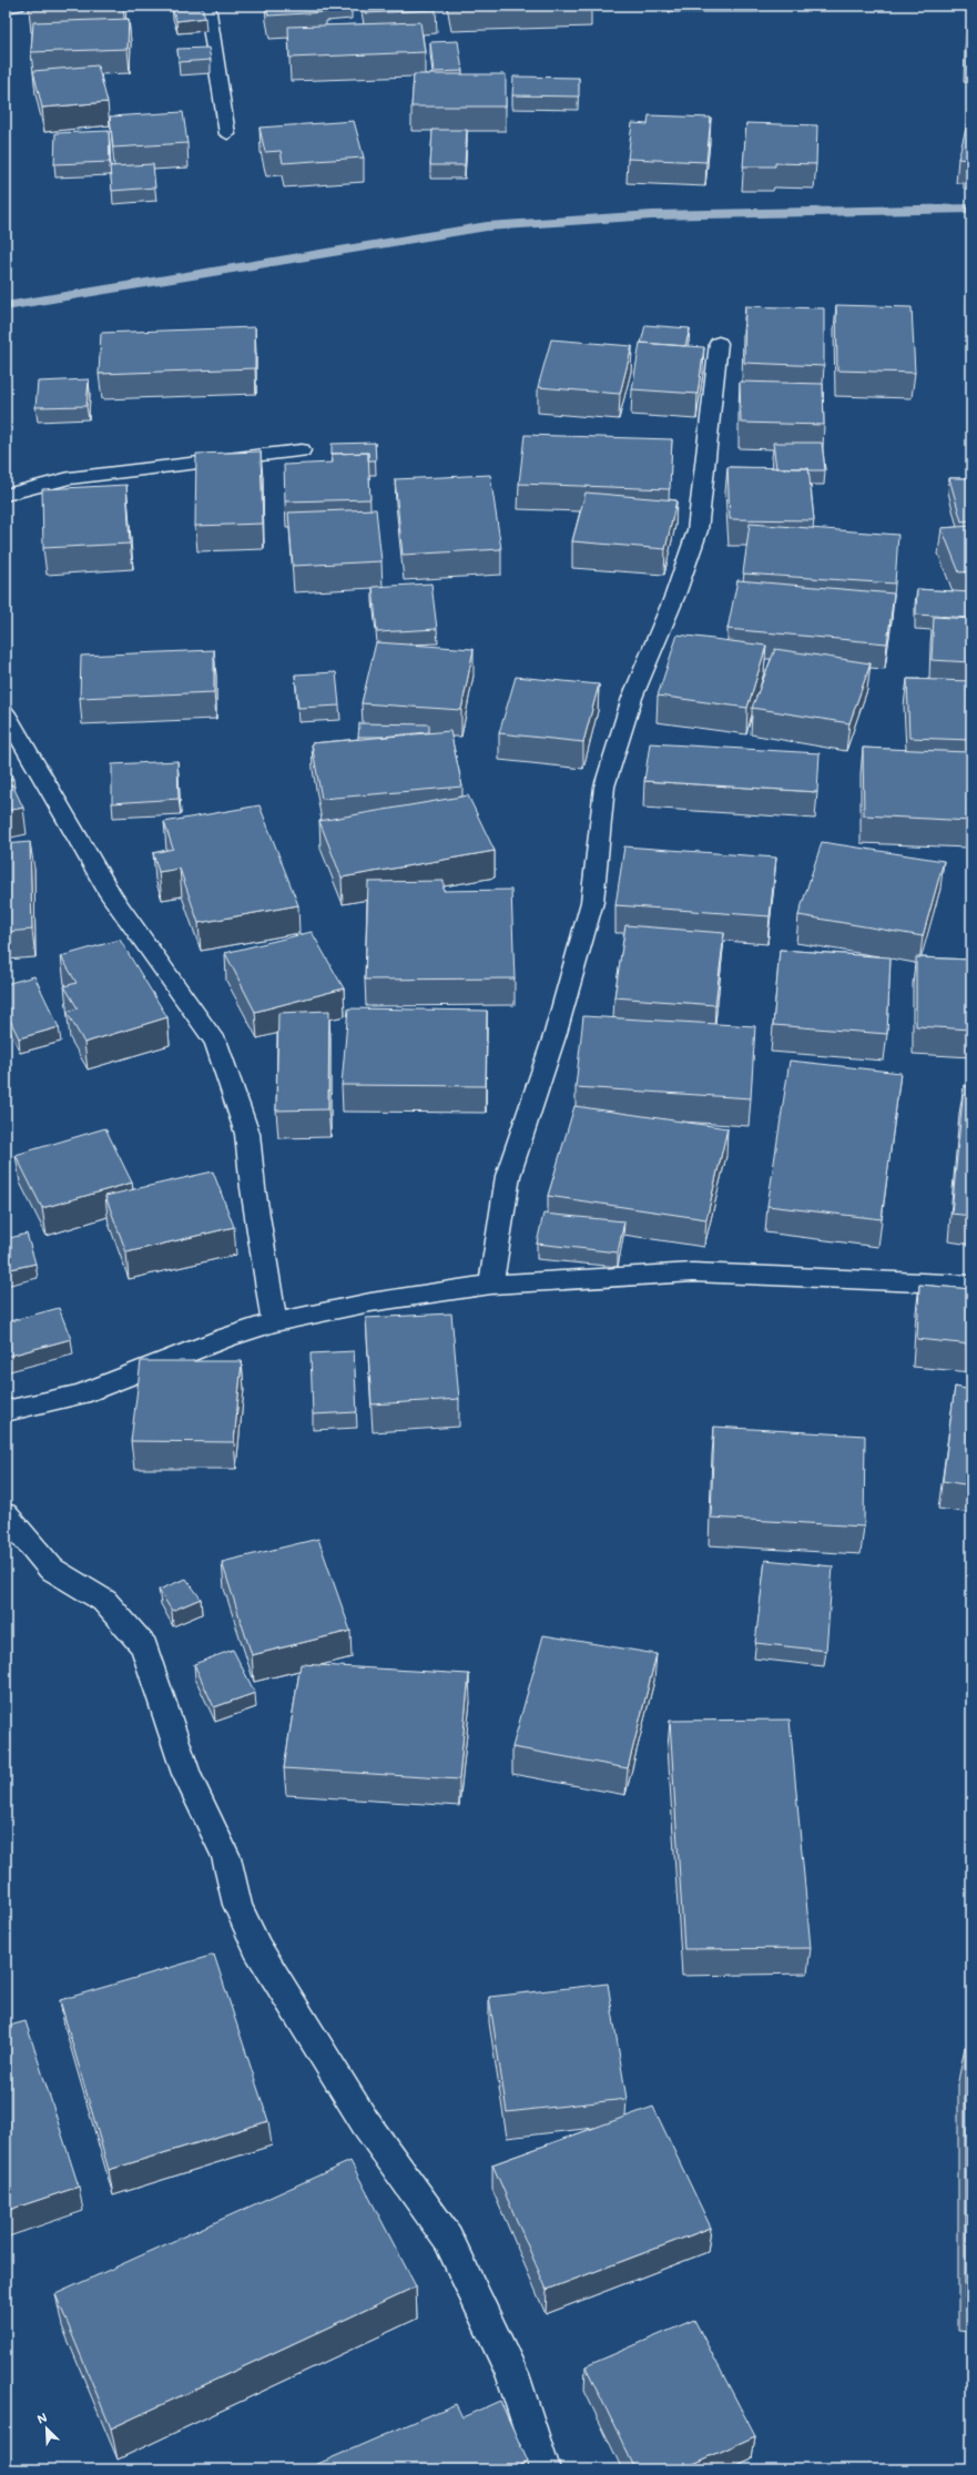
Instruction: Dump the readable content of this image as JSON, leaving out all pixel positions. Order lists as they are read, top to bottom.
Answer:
{
  "north": "top left"
}
